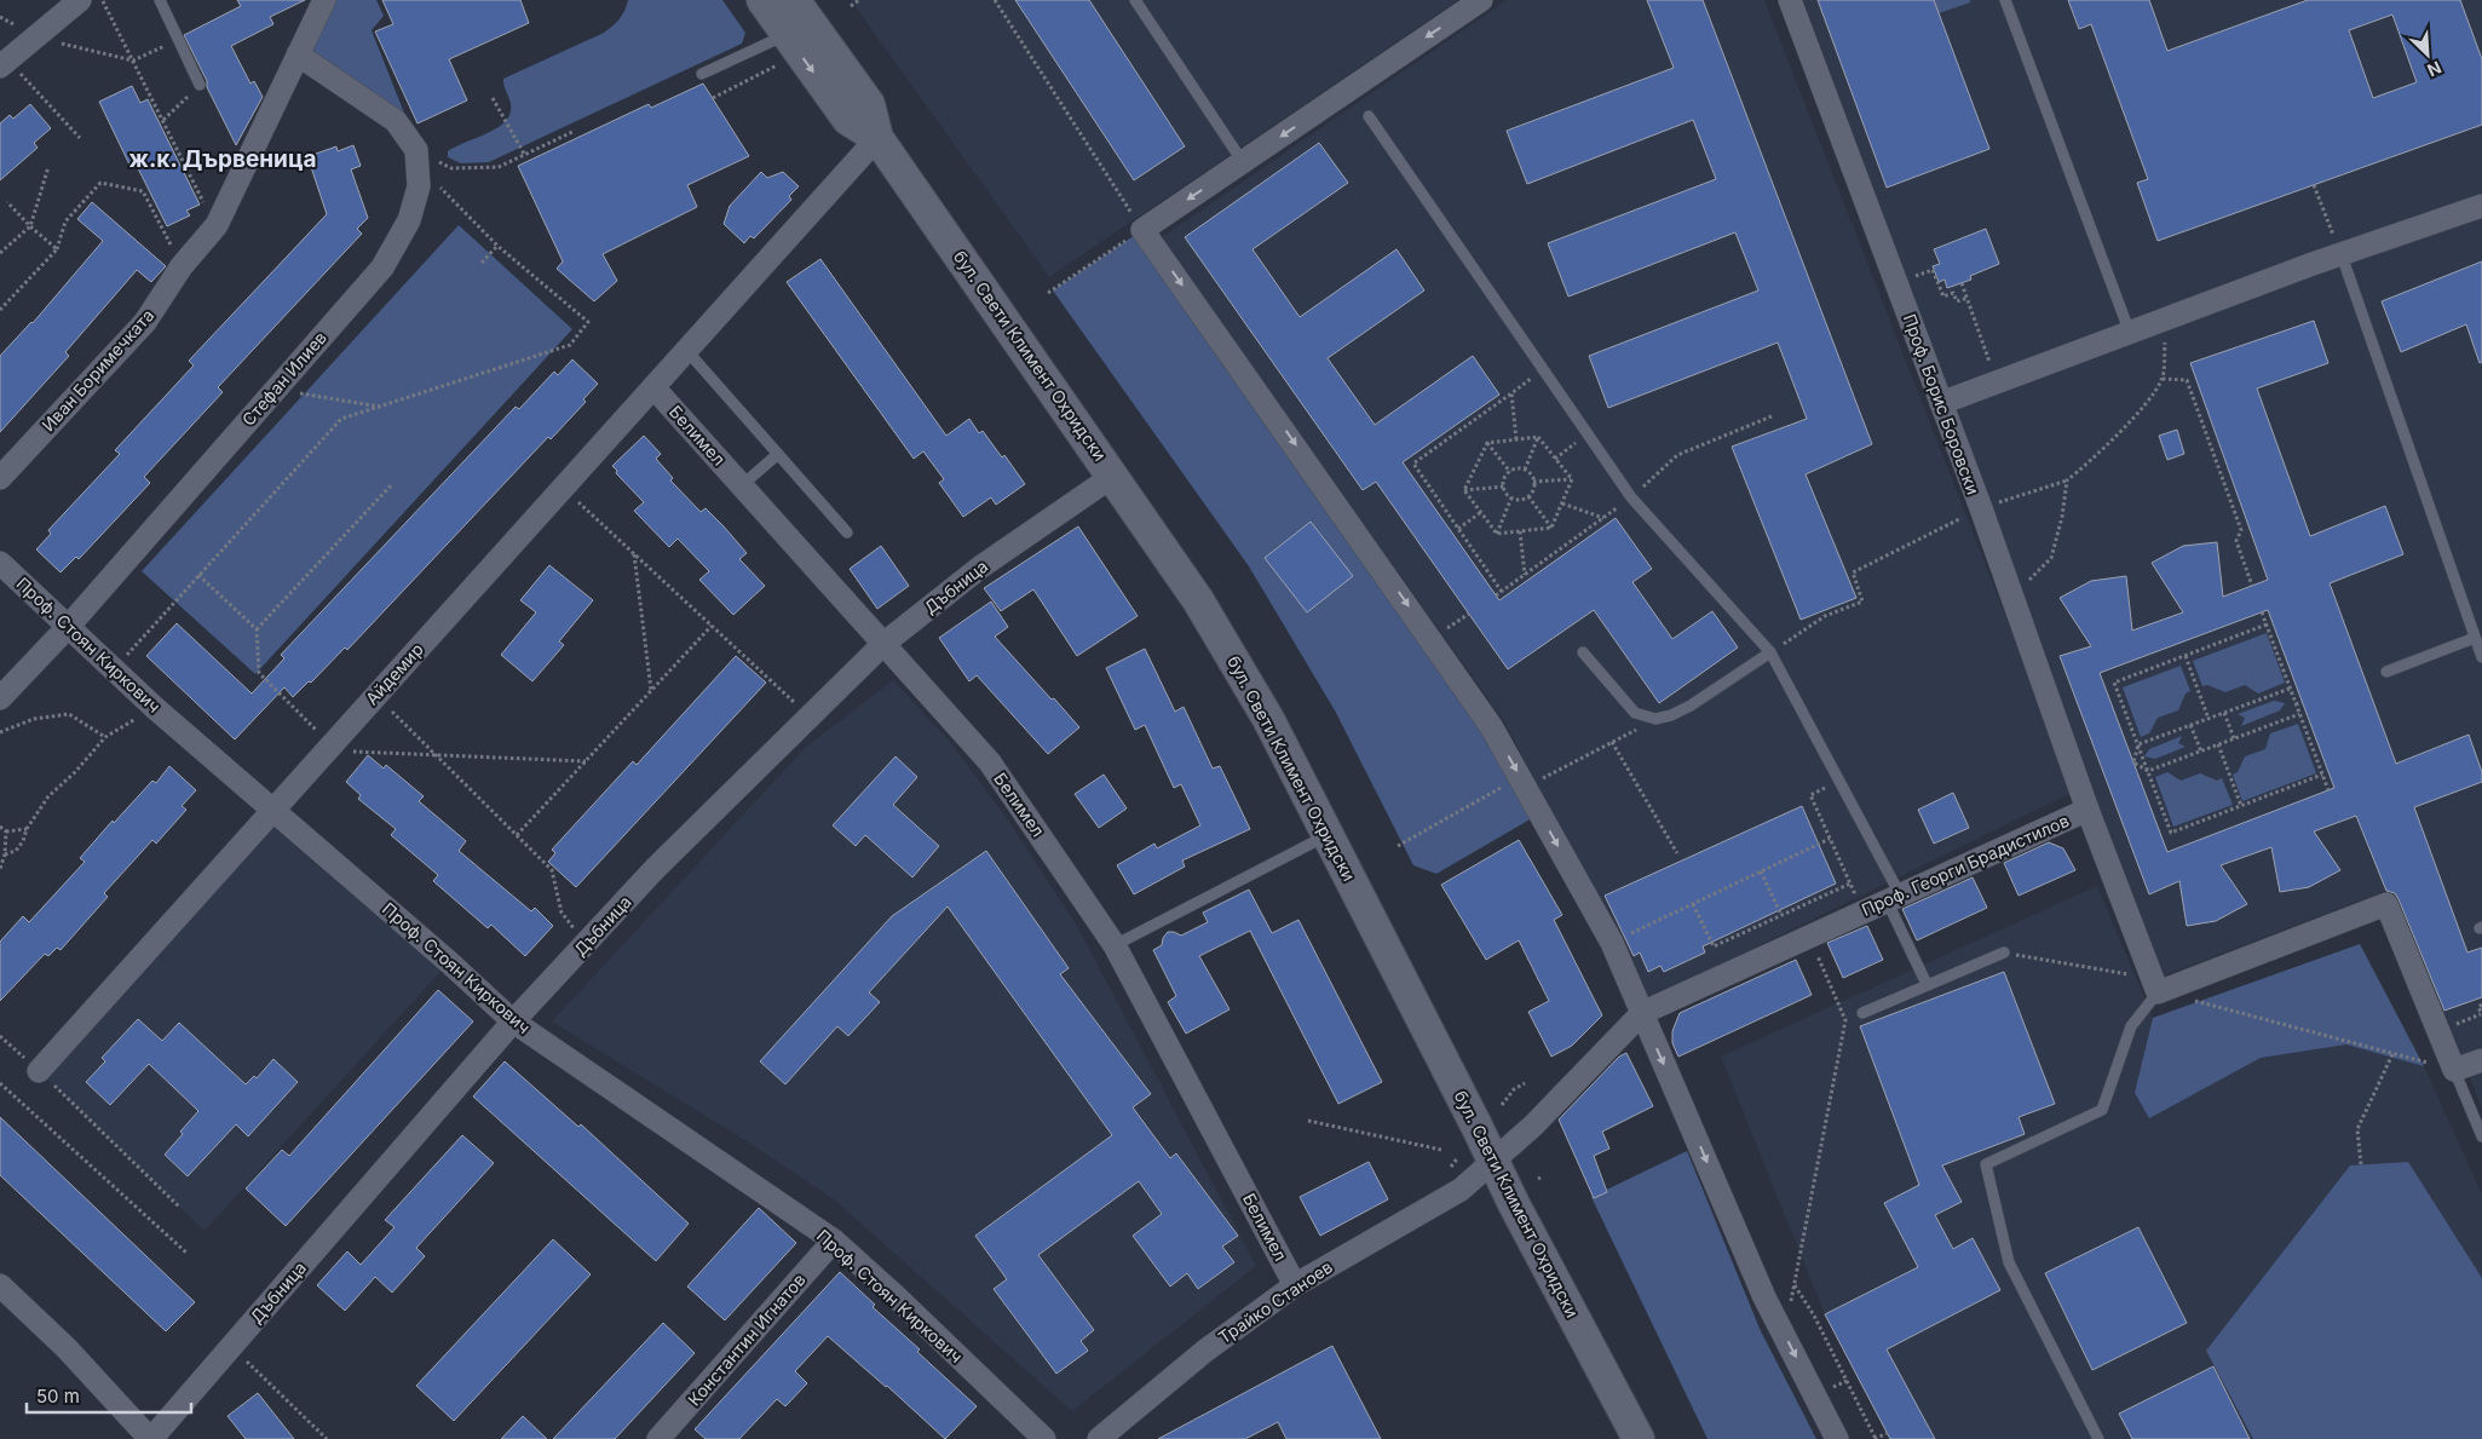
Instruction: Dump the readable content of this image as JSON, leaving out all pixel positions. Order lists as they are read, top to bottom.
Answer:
{
  "streets": {
    "main road": ["бул. Свети Климент Охридски"],
    "street": [
      "Иван Боримечката",
      "Стефан Илиев",
      "Проф. Борис Боровски",
      "Белимел",
      "Дъбница",
      "Проф. Стоян Киркович",
      "Айдемир",
      "Проф. Георги Брадистилов",
      "Трайко Станоев",
      "Константин Игнатов"
    ]
  },
  "crossings": [
    ["бул. Свети Климент Охридски", "Дъбница"],
    ["бул. Свети Климент Охридски", "Айдемир"],
    ["бул. Свети Климент Охридски", "Проф. Георги Брадистилов"],
    ["бул. Свети Климент Охридски", "Трайко Станоев"],
    ["Стефан Илиев", "Проф. Стоян Киркович"],
    ["Проф. Борис Боровски", "Проф. Георги Брадистилов"],
    ["Белимел", "Дъбница"],
    ["Белимел", "Айдемир"],
    ["Белимел", "Трайко Станоев"],
    ["Дъбница", "Проф. Стоян Киркович"],
    ["Проф. Стоян Киркович", "Айдемир"],
    ["Проф. Стоян Киркович", "Константин Игнатов"],
    ["Проф. Георги Брадистилов", "Трайко Станоев"]
  ],
  "districts": ["ж.к. Дървеница"],
  "scale_bar": "50 m",
  "north": "bottom right"
}
